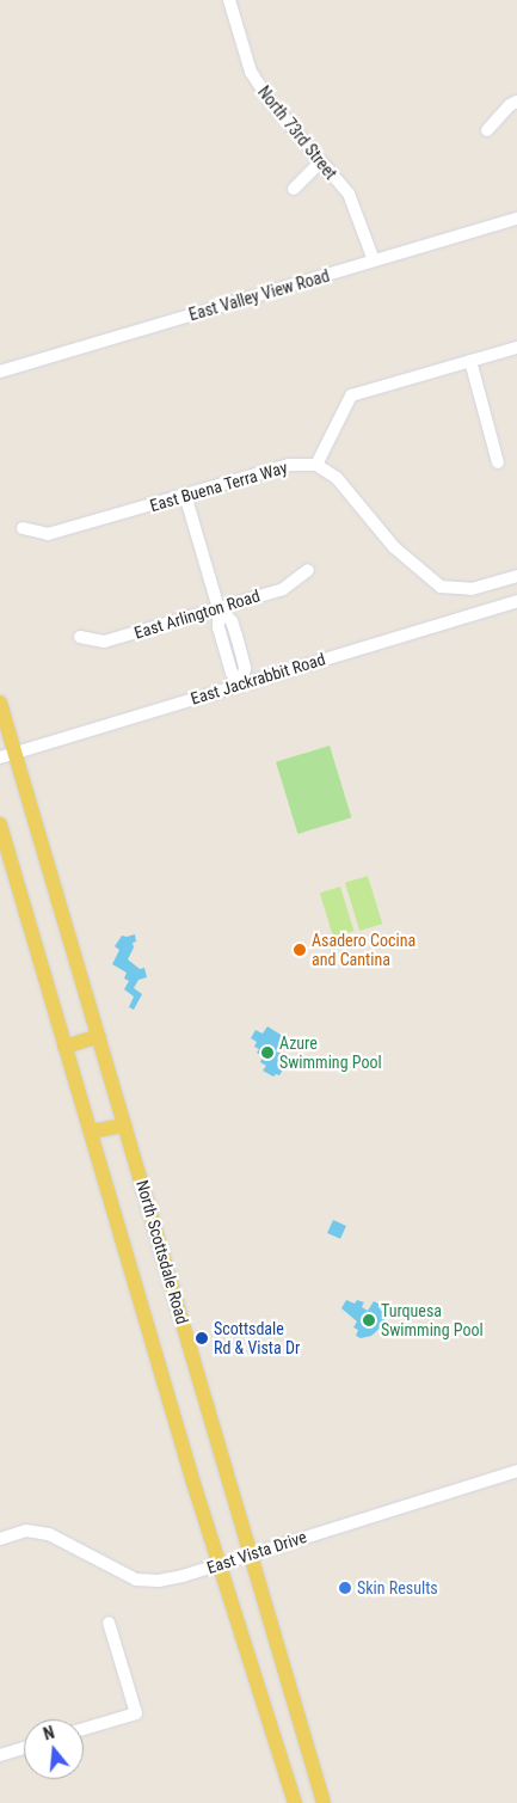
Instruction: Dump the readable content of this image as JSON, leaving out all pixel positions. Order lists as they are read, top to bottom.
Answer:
{
  "streets": {
    "main road": ["North Scottsdale Road"],
    "street": [
      "North 73rd Street",
      "East Valley View Road",
      "East Buena Terra Way",
      "East Arlington Road",
      "East Jackrabbit Road",
      "East Vista Drive"
    ]
  },
  "crossings": [
    ["North 73rd Street", "East Valley View Road"],
    ["East Jackrabbit Road", "North Scottsdale Road"],
    ["North Scottsdale Road", "East Vista Drive"]
  ],
  "places": [
    "Asadero Cocina and Cantina",
    "Azure Swimming Pool",
    "Turquesa Swimming Pool",
    "Scottsdale Rd & Vista Dr",
    "Skin Results"
  ],
  "north": "top"
}
